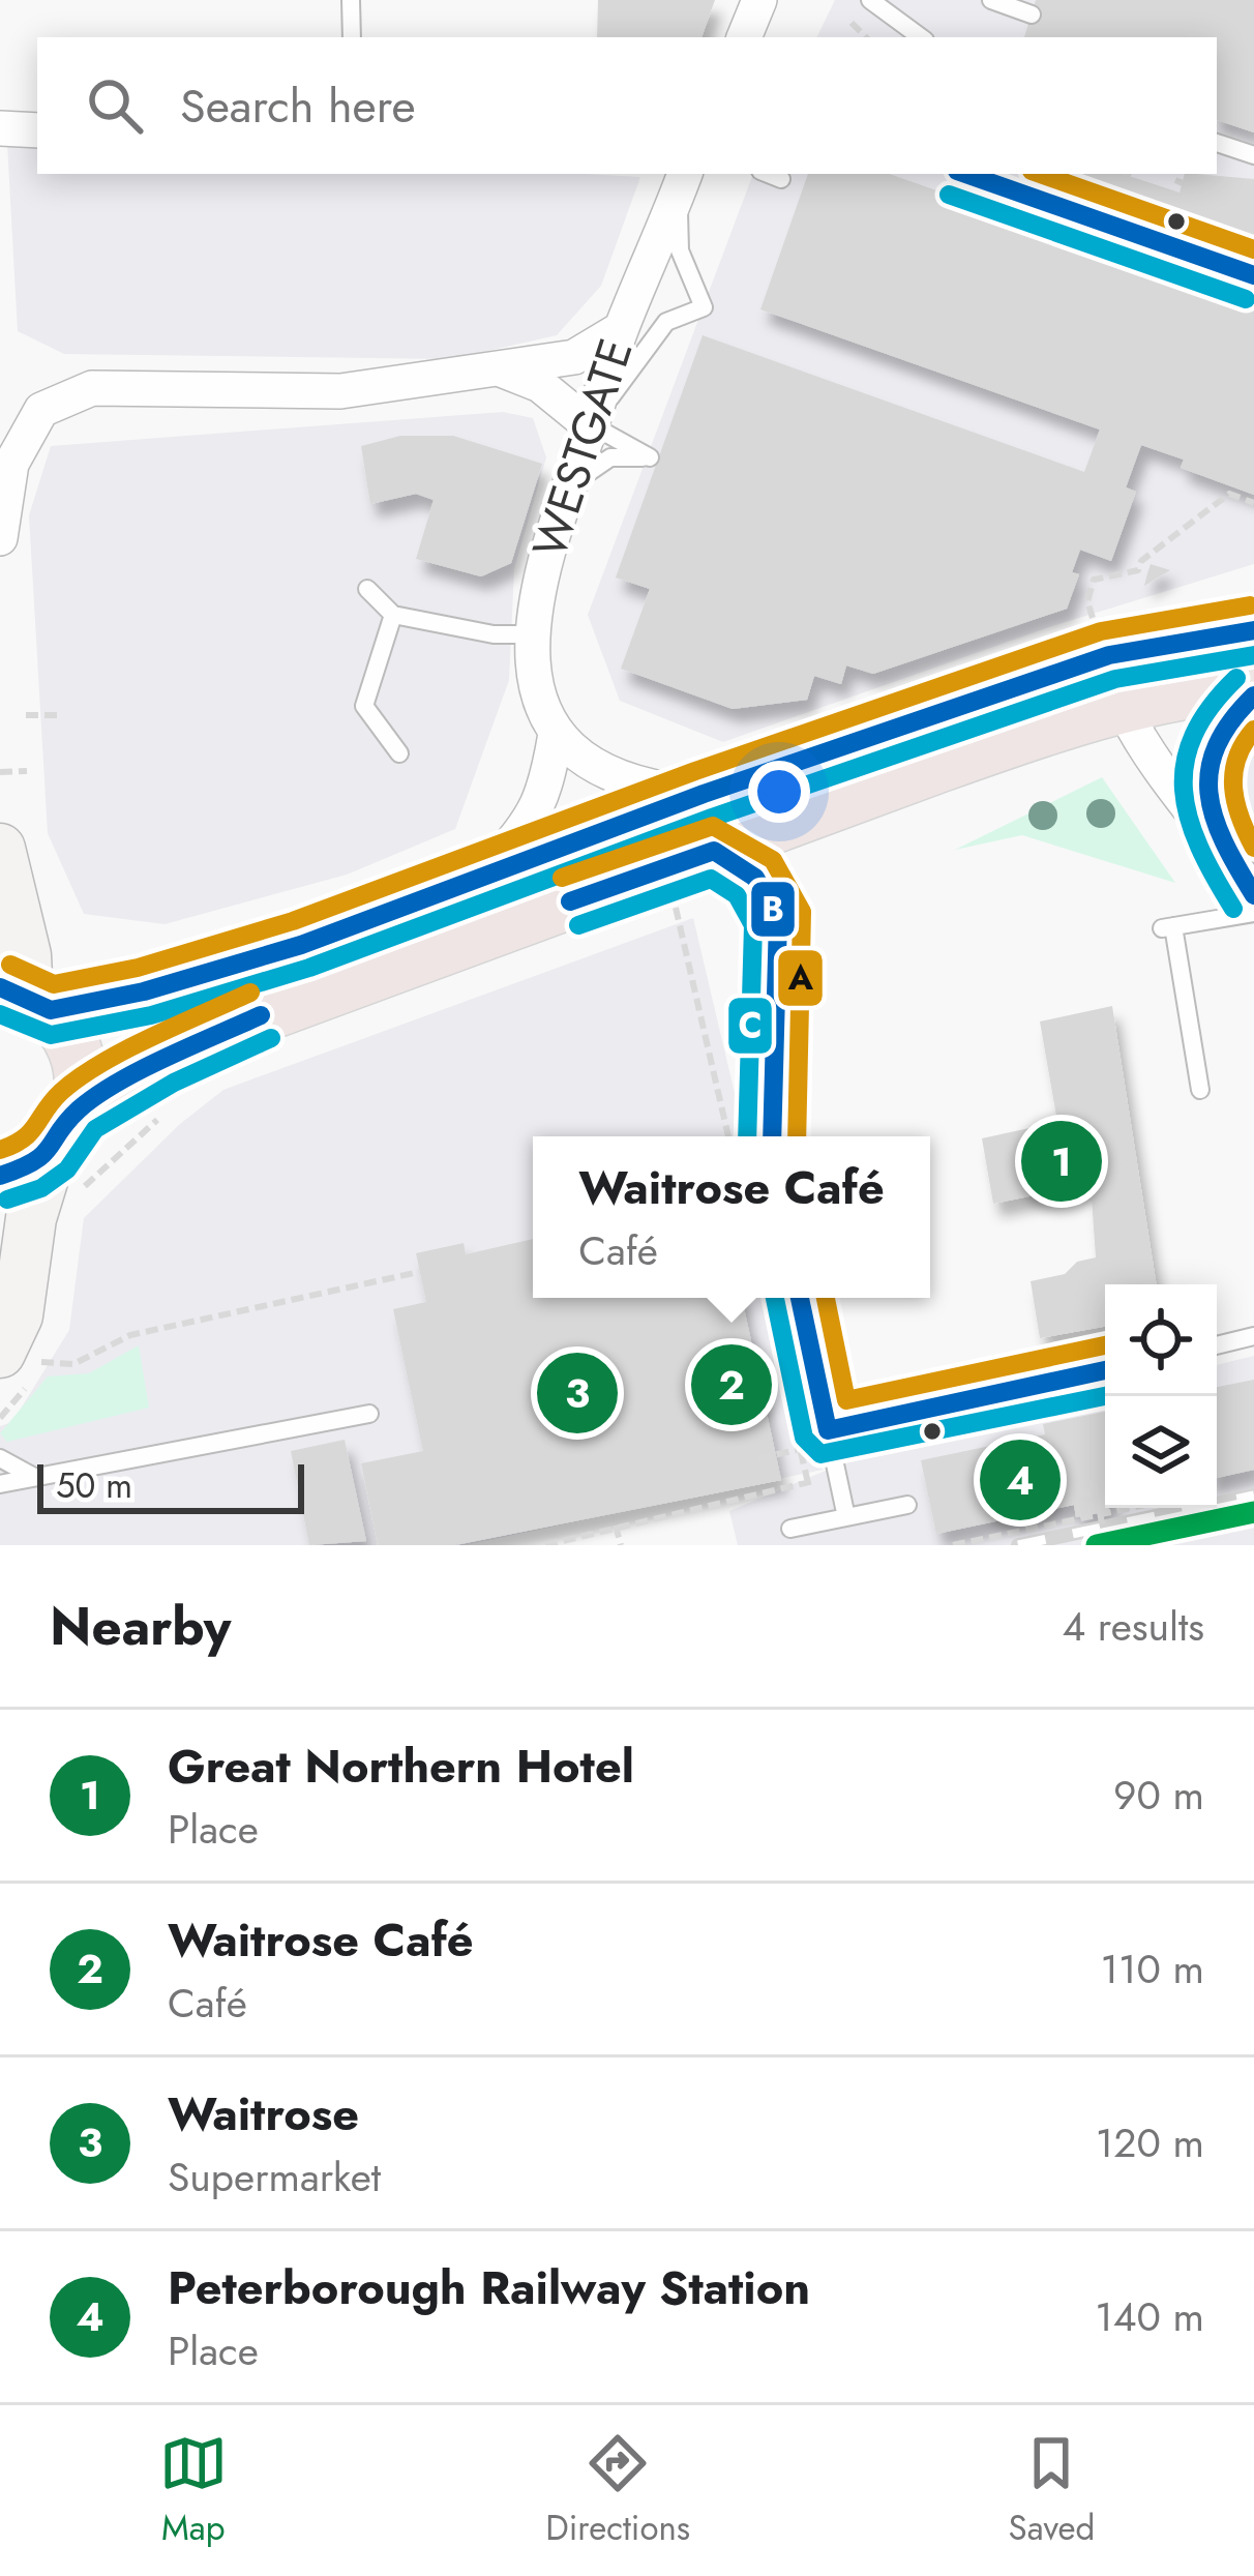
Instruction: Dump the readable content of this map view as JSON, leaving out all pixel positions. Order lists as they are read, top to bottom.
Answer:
{
  "streets": {
    "street": ["WESTGATE"]
  },
  "lines": ["transit line B", "transit line A", "transit line C"],
  "scale_bar": "50 m",
  "page": {
    "search": "Search here",
    "pins": [
      "1",
      "2",
      "3",
      "4"
    ],
    "popup": ["Waitrose Café", "Café"],
    "scale": "50 m",
    "heading": ["Nearby", "4 results"],
    "list": [
      {
        "mark": "1",
        "name": "Great Northern Hotel",
        "note": "Place",
        "value": "90 m"
      },
      {
        "mark": "2",
        "name": "Waitrose Café",
        "note": "Café",
        "value": "110 m"
      },
      {
        "mark": "3",
        "name": "Waitrose",
        "note": "Supermarket",
        "value": "120 m"
      },
      {
        "mark": "4",
        "name": "Peterborough Railway Station",
        "note": "Place",
        "value": "140 m"
      }
    ],
    "nav": ["Map", "Directions", "Saved"]
  }
}
